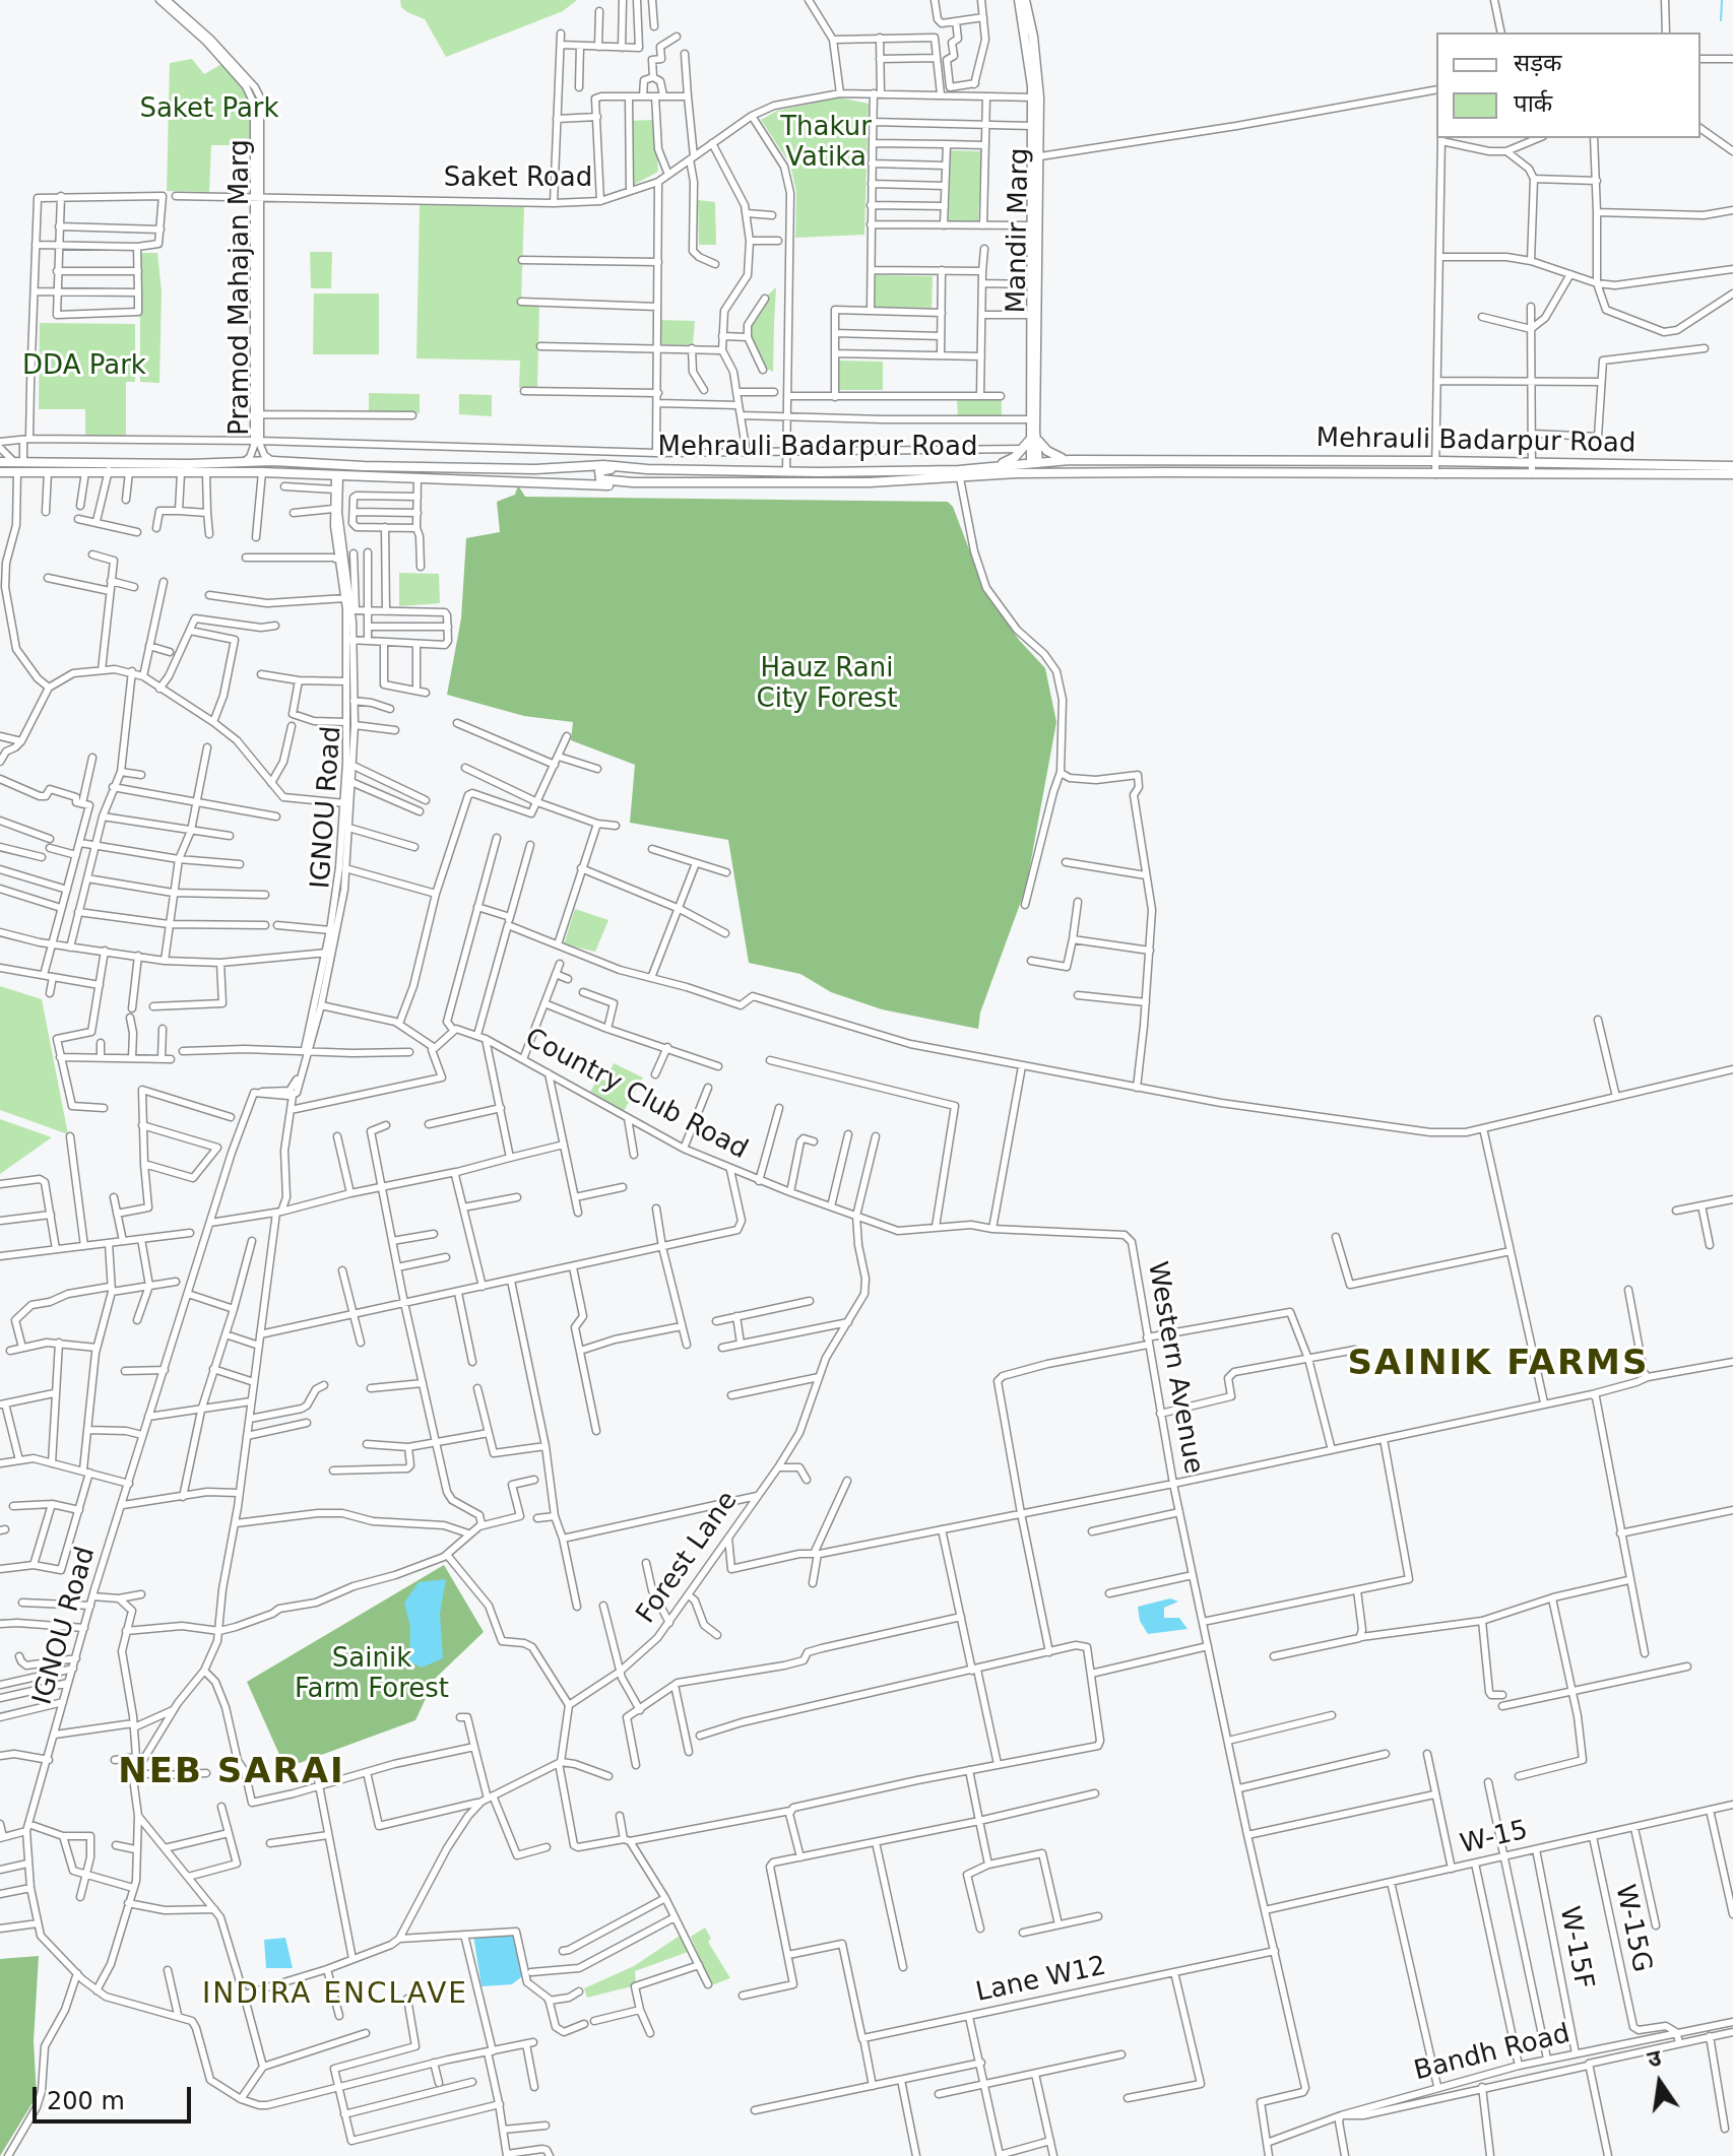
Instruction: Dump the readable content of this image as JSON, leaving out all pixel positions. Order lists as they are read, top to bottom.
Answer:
{
  "streets": {
    "main road": ["Mandir Marg", "Mehrauli Badarpur Road"],
    "street": [
      "Saket Road",
      "Pramod Mahajan Marg",
      "IGNOU Road",
      "Country Club Road",
      "Western Avenue",
      "Forest Lane",
      "W-15",
      "W-15G",
      "W-15F",
      "Lane W12",
      "Bandh Road"
    ]
  },
  "crossings": [
    ["Saket Road", "Mandir Marg"],
    ["Saket Road", "Pramod Mahajan Marg"],
    ["Mandir Marg", "Mehrauli Badarpur Road"],
    ["Pramod Mahajan Marg", "Mehrauli Badarpur Road"],
    ["Mehrauli Badarpur Road", "IGNOU Road"],
    ["IGNOU Road", "Country Club Road"],
    ["Country Club Road", "Western Avenue"],
    ["Country Club Road", "Forest Lane"],
    ["Western Avenue", "W-15"],
    ["Western Avenue", "Lane W12"],
    ["Western Avenue", "Bandh Road"],
    ["W-15", "W-15G"],
    ["W-15", "W-15F"],
    ["W-15G", "Bandh Road"],
    ["W-15F", "Bandh Road"]
  ],
  "districts": ["SAINIK FARMS", "NEB SARAI", "INDIRA ENCLAVE"],
  "parks": [
    "Saket Park",
    "Thakur Vatika",
    "DDA Park",
    "Hauz Rani City Forest",
    "Sainik Farm Forest"
  ],
  "legend": ["सड़क", "पार्क"],
  "scale_bar": "200 m",
  "north": "top"
}
